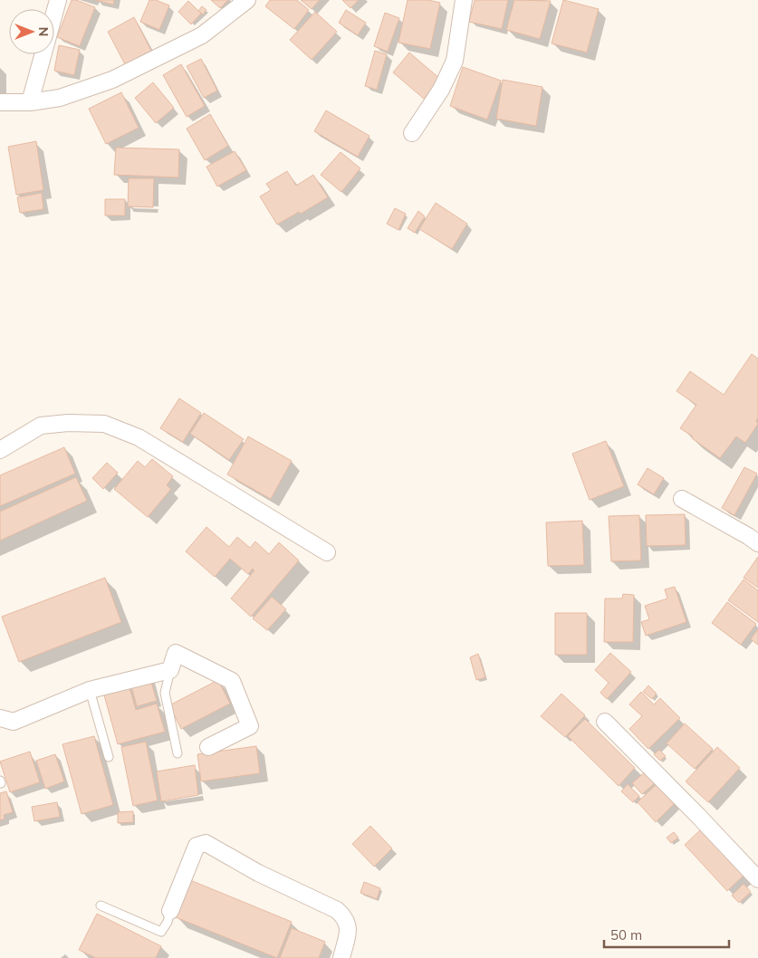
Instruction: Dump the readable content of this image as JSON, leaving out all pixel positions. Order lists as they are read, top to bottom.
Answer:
{
  "scale_bar": "50 m",
  "north": "right"
}
